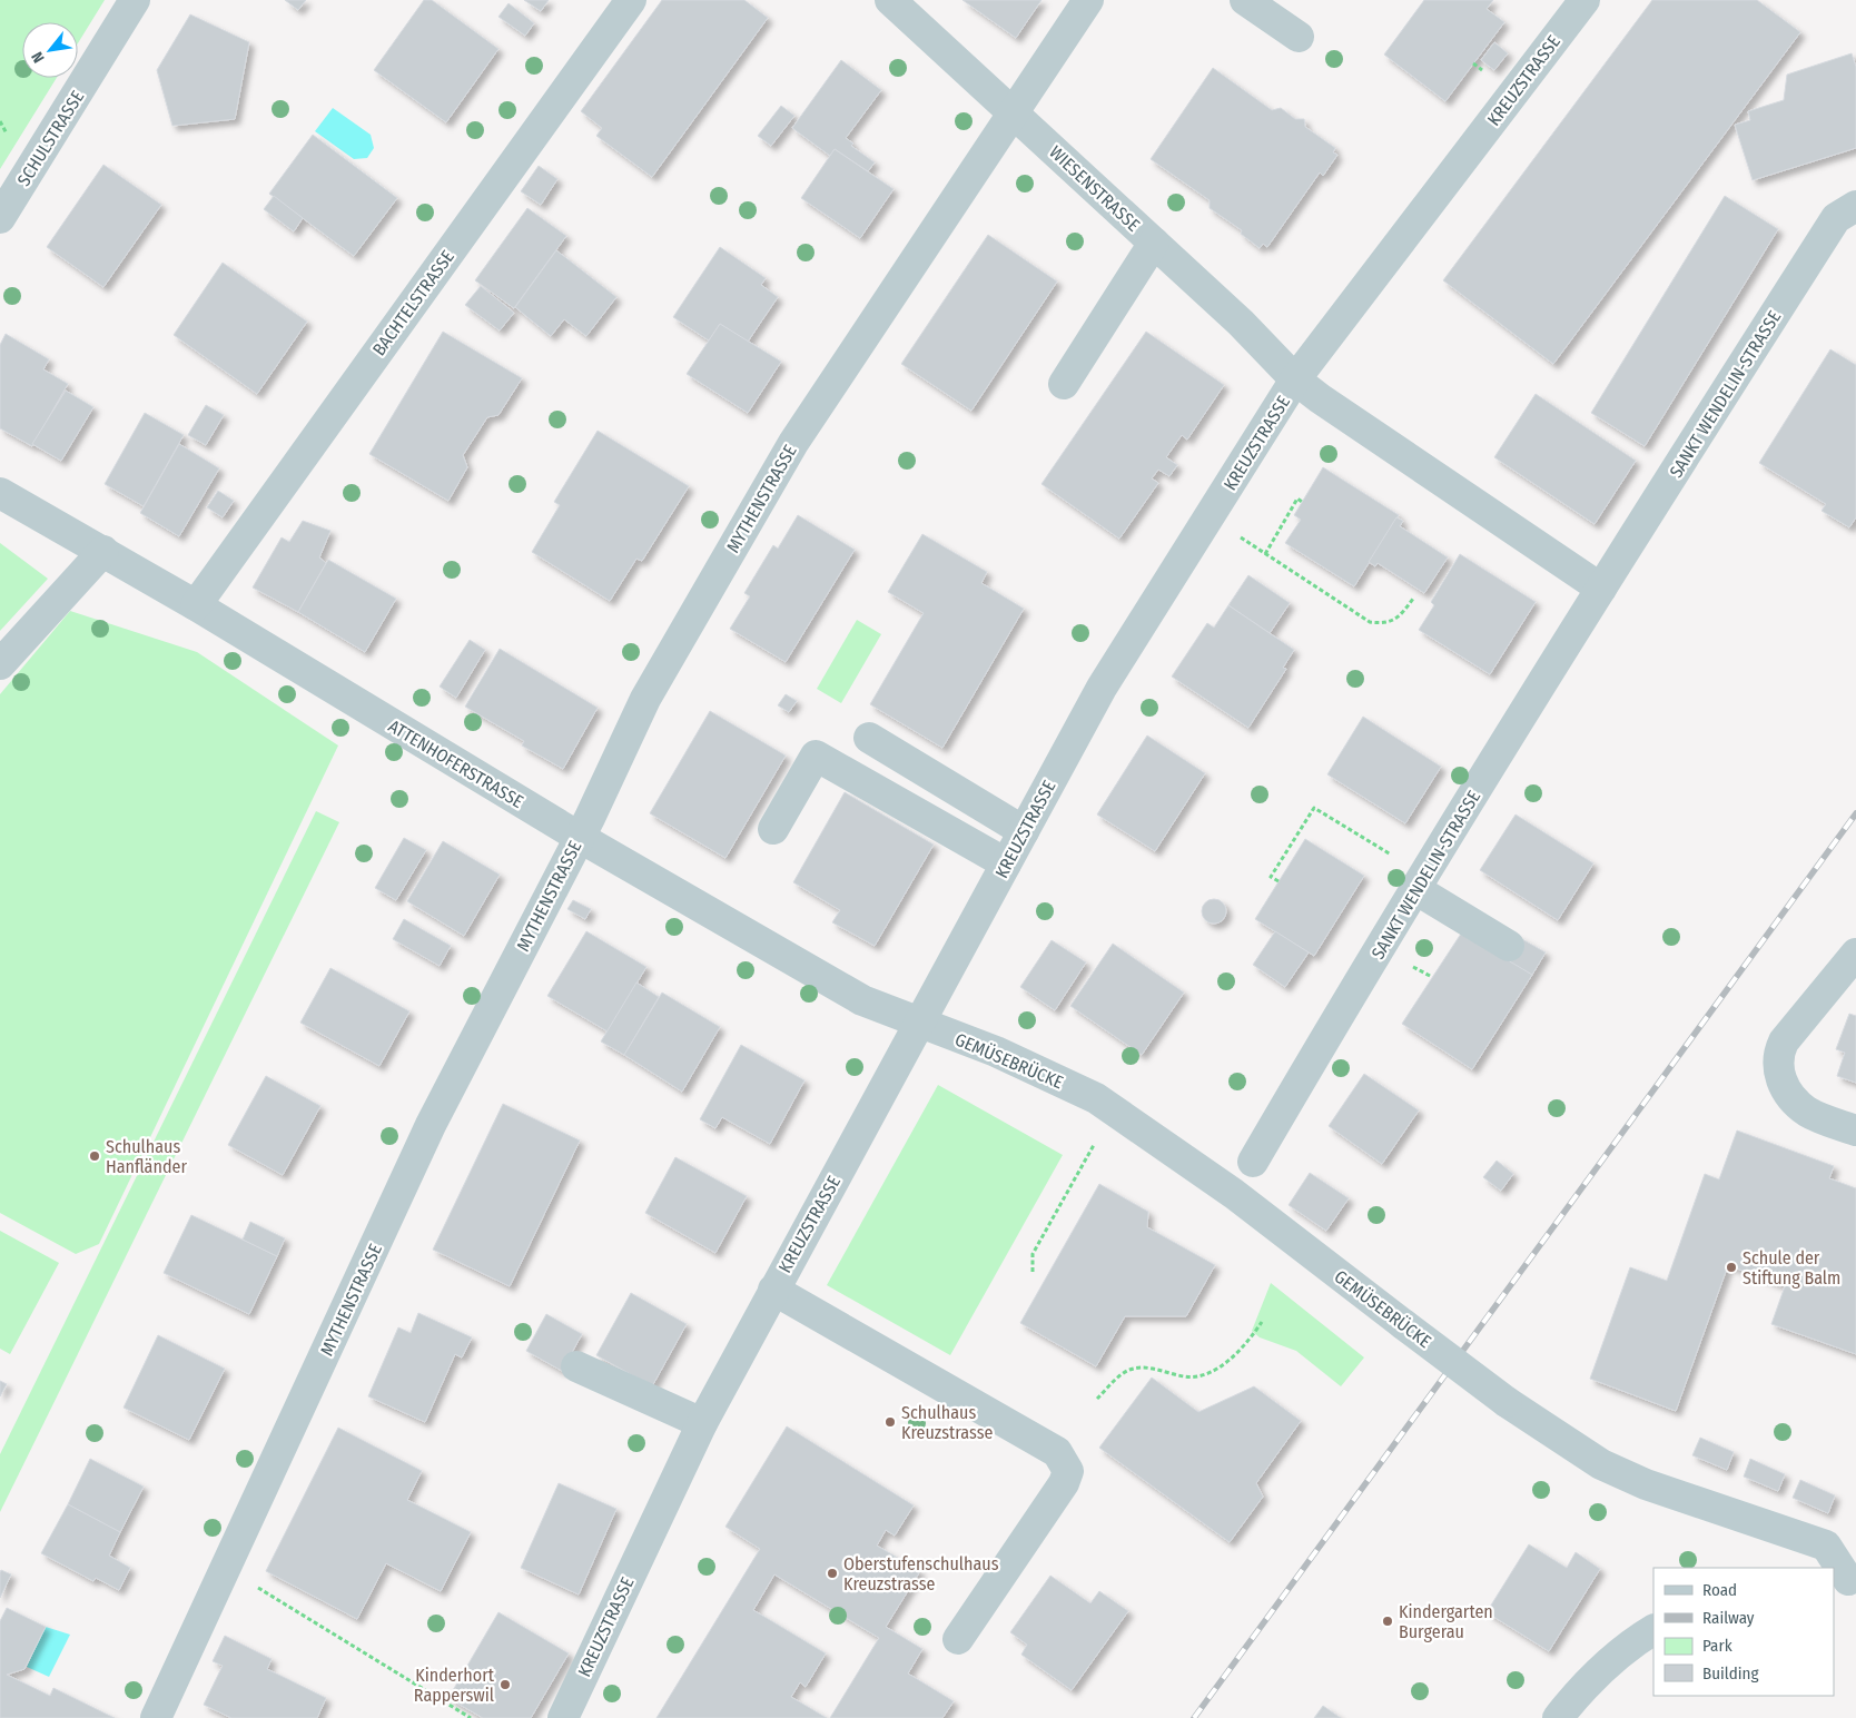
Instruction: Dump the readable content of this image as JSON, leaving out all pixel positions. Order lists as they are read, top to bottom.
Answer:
{
  "streets": {
    "street": [
      "KREUZSTRASSE",
      "SCHULSTRASSE",
      "WIESENSTRASSE",
      "BACHTELSTRASSE",
      "SANKT WENDELIN-STRASSE",
      "MYTHENSTRASSE",
      "ATTENHOFERSTRASSE",
      "GEMÜSEBRÜCKE"
    ]
  },
  "crossings": [
    ["KREUZSTRASSE", "WIESENSTRASSE"],
    ["KREUZSTRASSE", "ATTENHOFERSTRASSE"],
    ["KREUZSTRASSE", "GEMÜSEBRÜCKE"],
    ["WIESENSTRASSE", "MYTHENSTRASSE"],
    ["BACHTELSTRASSE", "ATTENHOFERSTRASSE"],
    ["MYTHENSTRASSE", "ATTENHOFERSTRASSE"],
    ["ATTENHOFERSTRASSE", "GEMÜSEBRÜCKE"]
  ],
  "places": [
    "Schulhaus Hanfländer",
    "Schule der Stiftung Balm",
    "Schulhaus Kreuzstrasse",
    "Oberstufenschulhaus Kreuzstrasse",
    "Kindergarten Burgerau",
    "Kinderhort Rapperswil"
  ],
  "legend": [
    "Road",
    "Railway",
    "Park",
    "Building"
  ],
  "north": "bottom left"
}
